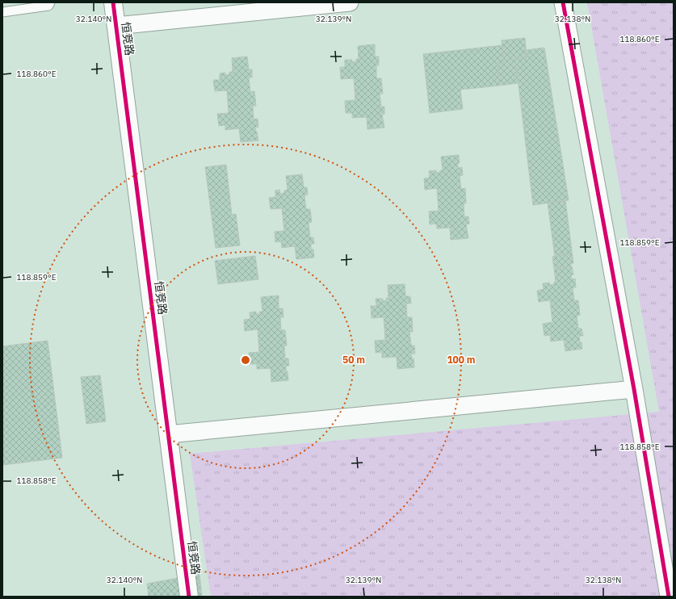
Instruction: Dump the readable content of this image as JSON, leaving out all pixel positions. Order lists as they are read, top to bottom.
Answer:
{
  "streets": {
    "street": ["恒竞路"]
  },
  "coordinates": [
    "32.140°N",
    "32.139°N",
    "32.138°N",
    "118.860°E",
    "118.859°E",
    "118.858°E"
  ],
  "rings": ["50 m", "100 m"]
}
